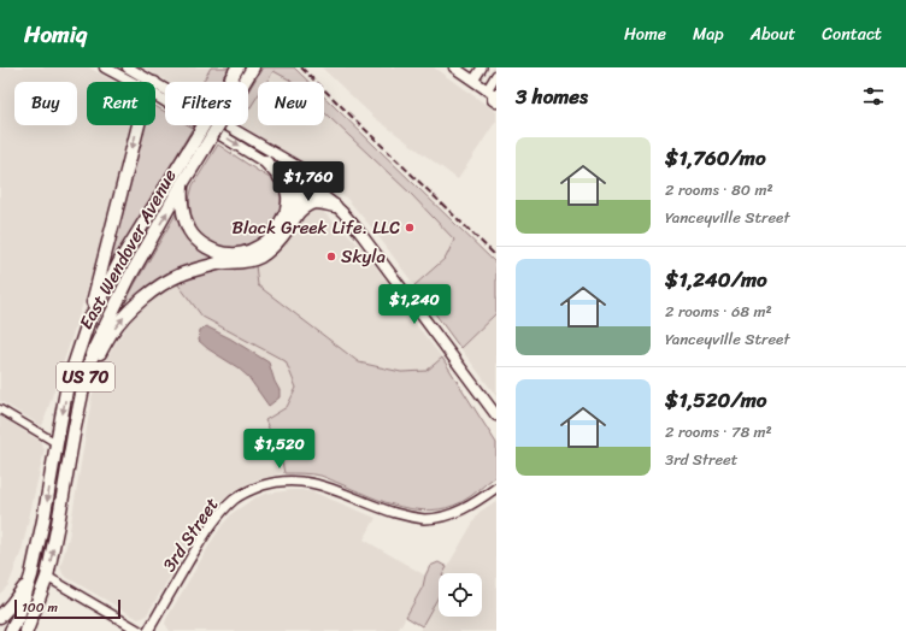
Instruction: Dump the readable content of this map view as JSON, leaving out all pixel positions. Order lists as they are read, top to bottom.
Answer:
{
  "streets": {
    "highway": ["East Wendover Avenue", "US 70"],
    "street": ["3rd Street"]
  },
  "places": ["Black Greek Life. LLC", "Skyla"],
  "scale_bar": "100 m",
  "page": {
    "header": "Homiq",
    "nav": [
      "Home",
      "Map",
      "About",
      "Contact"
    ],
    "heading": "3 homes",
    "chip": [
      "Buy",
      "Rent",
      "Filters",
      "New"
    ],
    "list": [
      {
        "name": "$1,760/mo",
        "note": "2 rooms · 80 m² · Yanceyville Street"
      },
      {
        "name": "$1,240/mo",
        "note": "2 rooms · 68 m² · Yanceyville Street"
      },
      {
        "name": "$1,520/mo",
        "note": "2 rooms · 78 m² · 3rd Street"
      }
    ],
    "price": ["$1,760", "$1,240", "$1,520"],
    "scale": "100 m"
  }
}
